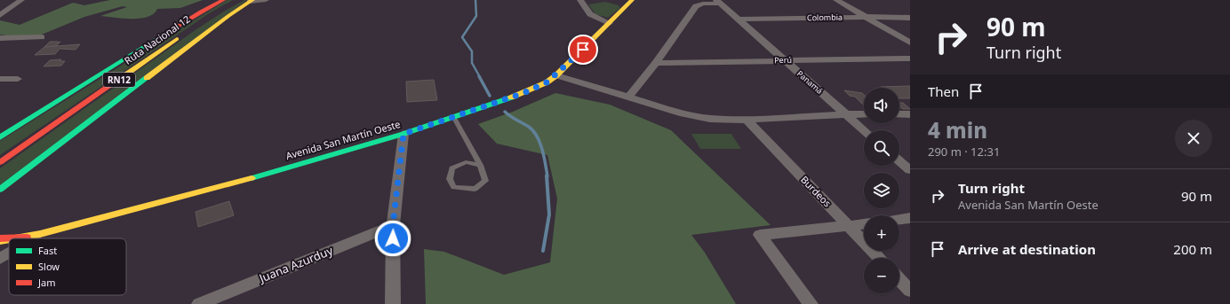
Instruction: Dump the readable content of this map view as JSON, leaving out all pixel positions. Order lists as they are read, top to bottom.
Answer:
{
  "streets": {
    "main road": ["Ruta Nacional 12", "RN12", "Avenida San Martín Oeste"],
    "street": [
      "Colombia",
      "Perú",
      "Panamá",
      "Burdeos",
      "Juana Azurduy"
    ]
  },
  "crossings": [
    ["Colombia", "Panamá"],
    ["Perú", "Panamá"]
  ],
  "legend": ["Fast", "Slow", "Jam"],
  "page": {
    "turn": ["90 m", "Turn right"],
    "then": "Then",
    "map_buttons": ["+", "−"],
    "heading": ["4 min", "290 m · 12:31"],
    "list": [
      {
        "name": "Turn right",
        "note": "Avenida San Martín Oeste",
        "value": "90 m"
      },
      {
        "name": "Arrive at destination",
        "value": "200 m"
      }
    ]
  }
}
